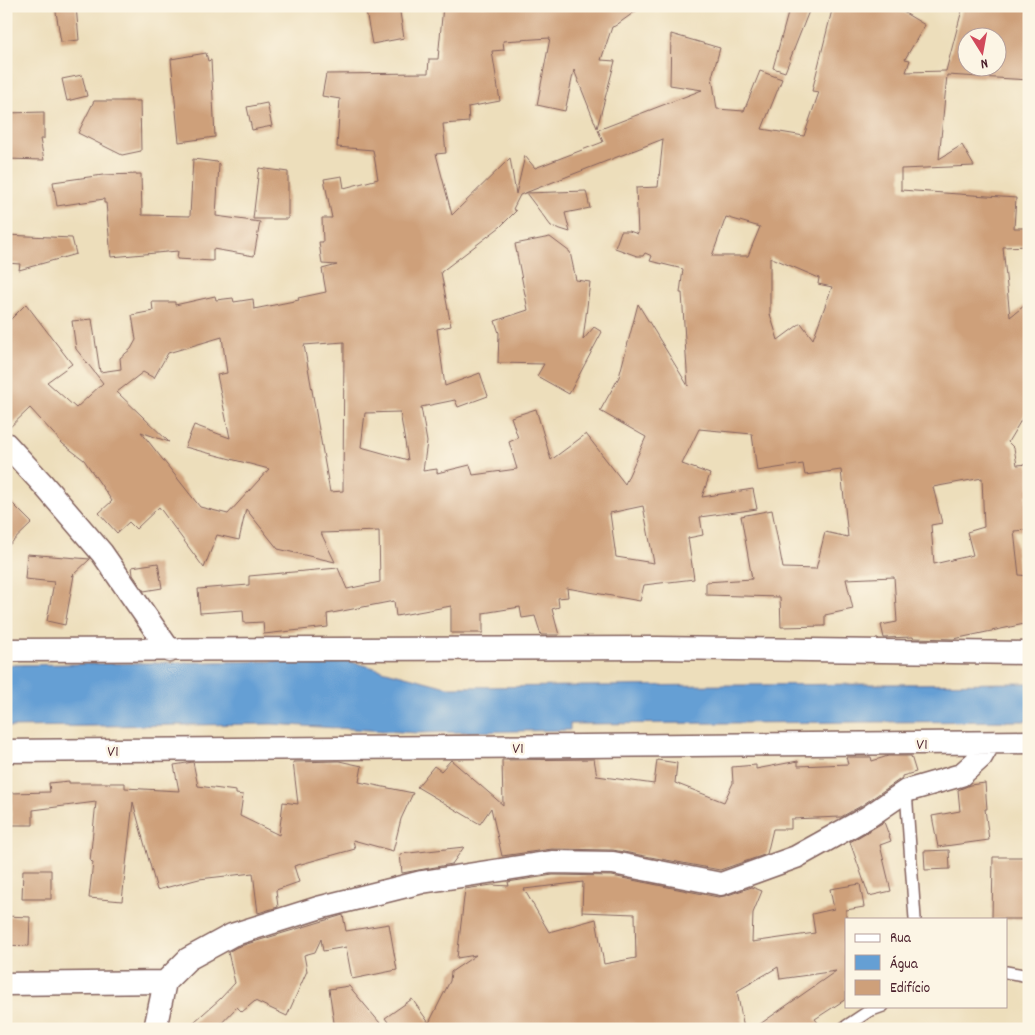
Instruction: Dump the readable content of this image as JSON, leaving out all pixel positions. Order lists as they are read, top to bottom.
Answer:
{
  "streets": {
    "street": ["V1"]
  },
  "legend": ["Rua", "Água", "Edifício"],
  "north": "bottom"
}
